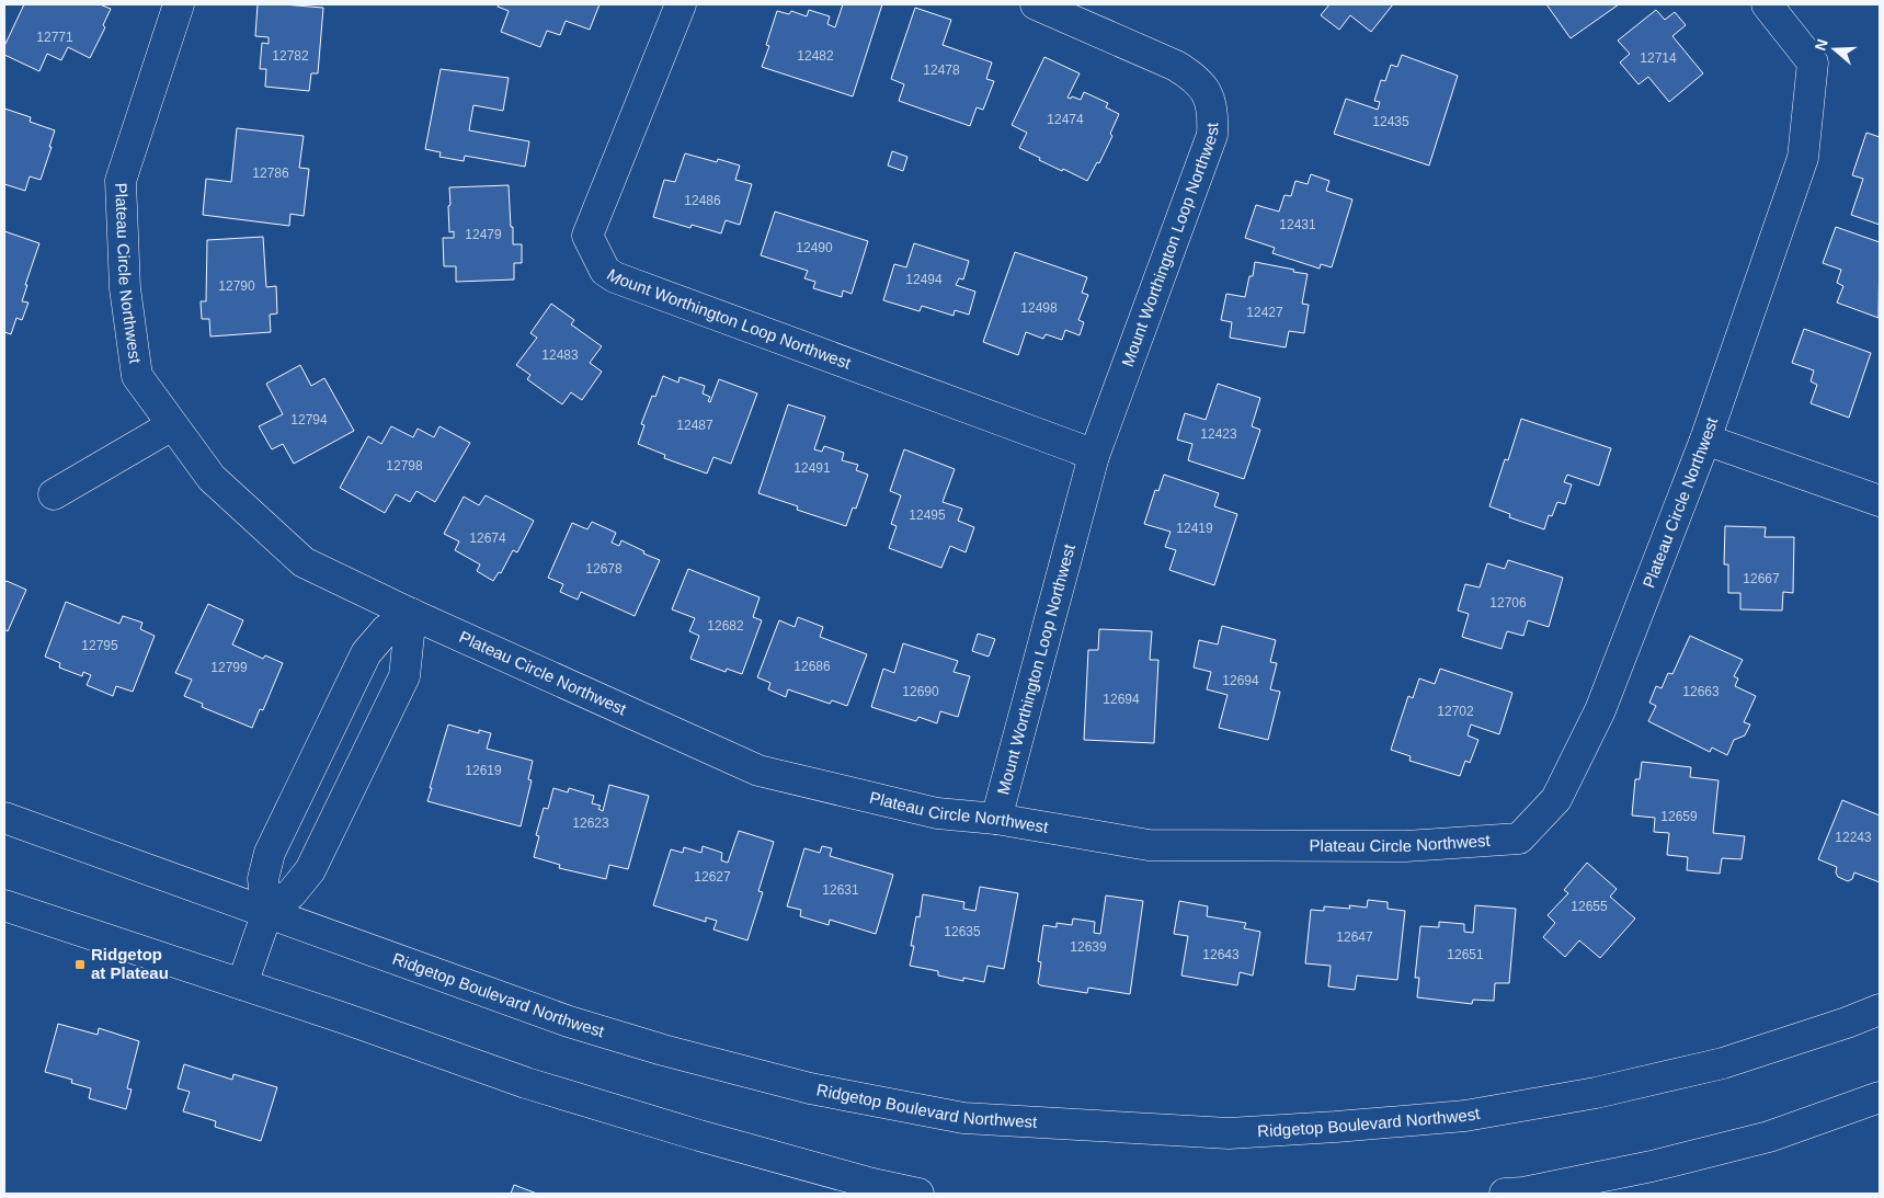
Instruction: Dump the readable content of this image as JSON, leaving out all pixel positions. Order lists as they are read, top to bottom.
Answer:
{
  "streets": {
    "street": ["Mount Worthington Loop Northwest", "Plateau Circle Northwest", "Ridgetop Boulevard Northwest"]
  },
  "crossings": [
    ["Mount Worthington Loop Northwest", "Plateau Circle Northwest"]
  ],
  "places": {
    "transit": ["Ridgetop at Plateau"]
  },
  "house_numbers": [
    "12771",
    "12782",
    "12482",
    "12714",
    "12478",
    "12474",
    "12435",
    "12786",
    "12486",
    "12431",
    "12479",
    "12490",
    "12494",
    "12790",
    "12498",
    "12427",
    "12483",
    "12794",
    "12487",
    "12423",
    "12798",
    "12491",
    "12495",
    "12419",
    "12674",
    "12678",
    "12667",
    "12706",
    "12682",
    "12795",
    "12686",
    "12799",
    "12694",
    "12690",
    "12663",
    "12694",
    "12702",
    "12619",
    "12659",
    "12623",
    "12243",
    "12627",
    "12631",
    "12655",
    "12635",
    "12647",
    "12639",
    "12643",
    "12651"
  ],
  "north": "left"
}
